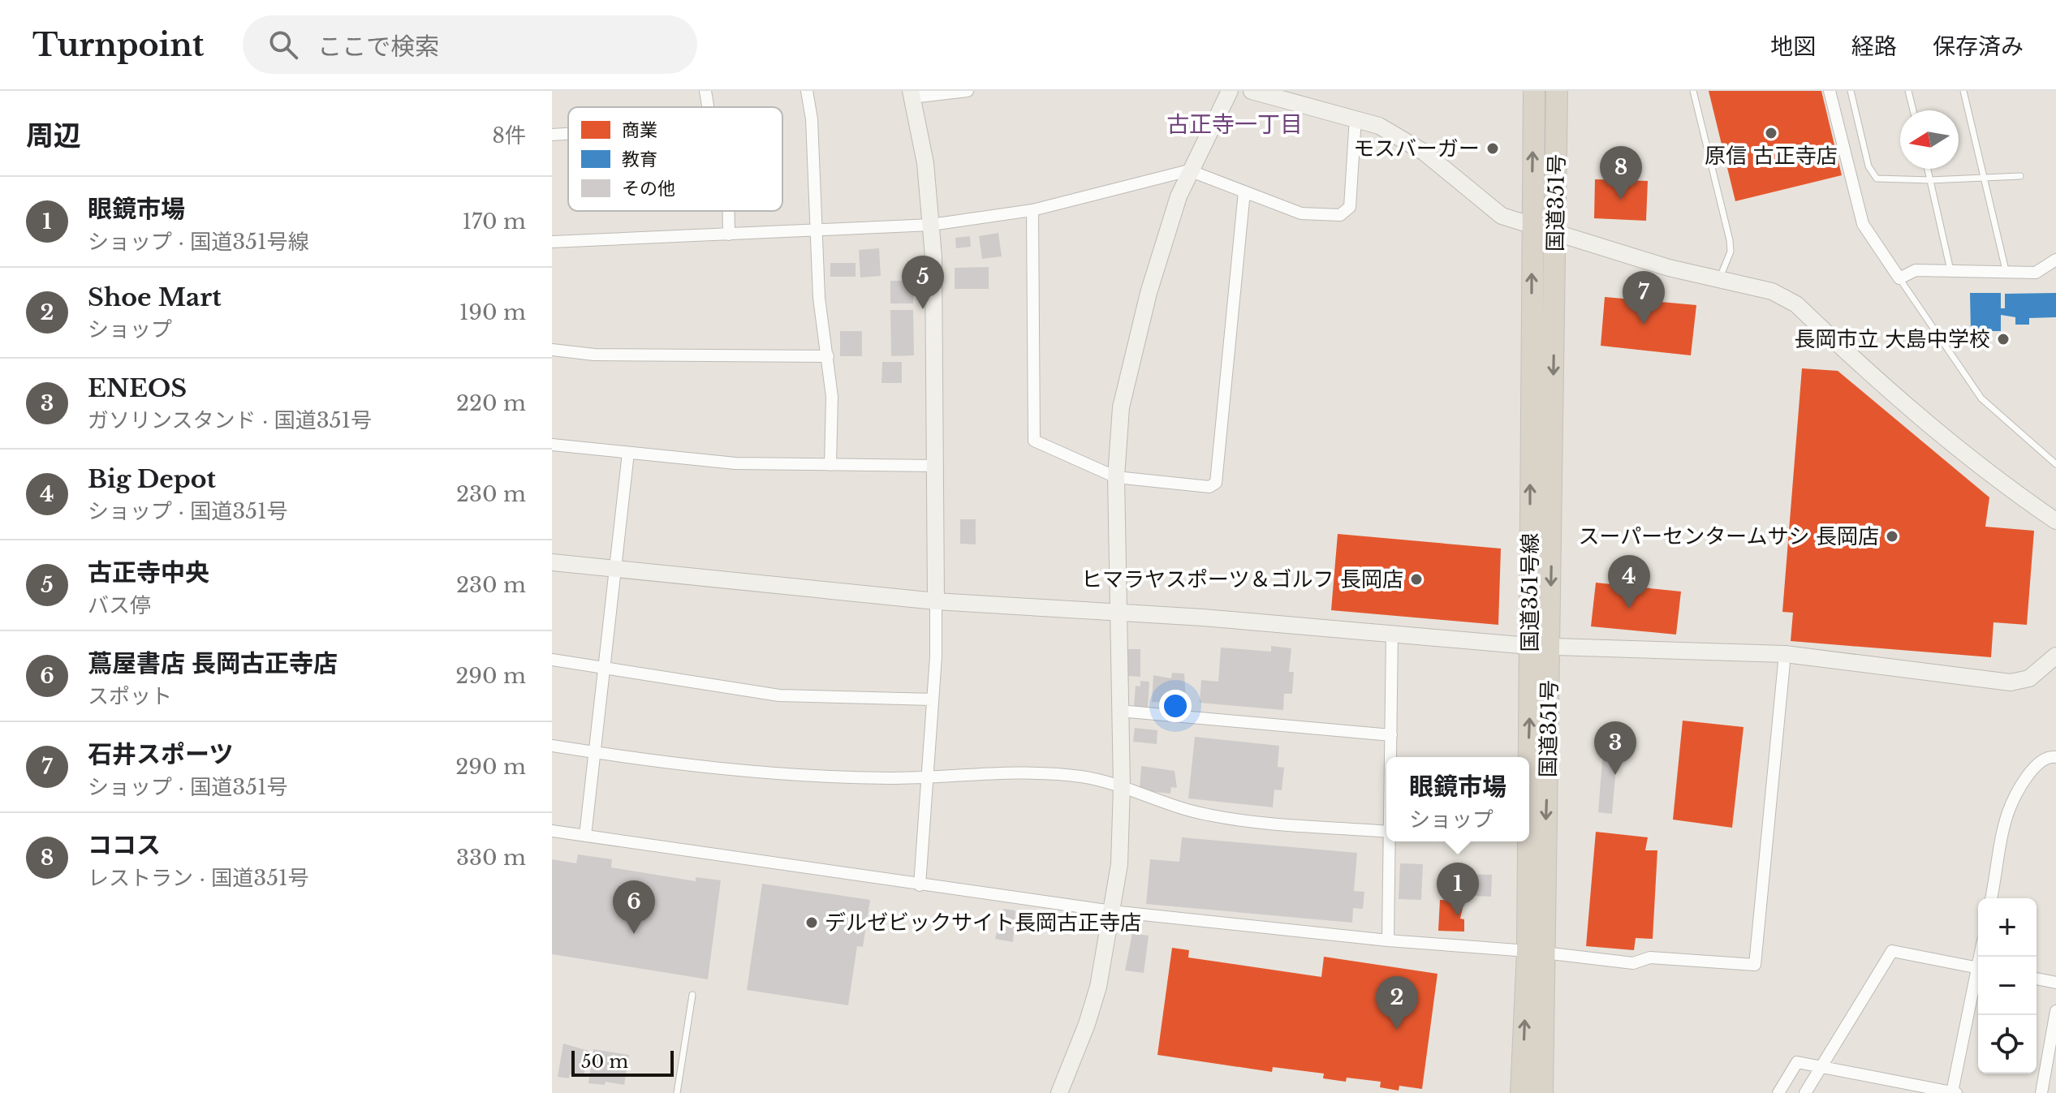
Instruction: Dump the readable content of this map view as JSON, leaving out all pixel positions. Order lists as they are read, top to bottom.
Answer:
{
  "streets": {
    "highway": ["国道351号", "国道351号線"]
  },
  "crossings": [
    ["国道351号", "国道351号線"]
  ],
  "one_way": ["国道351号", "国道351号線"],
  "districts": ["古正寺一丁目"],
  "places": [
    "原信 古正寺店",
    "モスバーガー",
    "長岡市立 大島中学校",
    "スーパーセンタームサシ 長岡店",
    "ヒマラヤスポーツ＆ゴルフ 長岡店",
    "デルゼビックサイト長岡古正寺店"
  ],
  "legend": ["商業", "教育", "その他"],
  "scale_bar": "50 m",
  "north": "left",
  "page": {
    "header": "Turnpoint",
    "search": "ここで検索",
    "nav": ["地図", "経路", "保存済み"],
    "heading": ["周辺", "8件"],
    "pins": [
      "8",
      "5",
      "7",
      "4",
      "3",
      "1",
      "6",
      "2"
    ],
    "list": [
      {
        "mark": "1",
        "name": "眼鏡市場",
        "note": "ショップ · 国道351号線",
        "value": "170 m"
      },
      {
        "mark": "2",
        "name": "Shoe Mart",
        "note": "ショップ",
        "value": "190 m"
      },
      {
        "mark": "3",
        "name": "ENEOS",
        "note": "ガソリンスタンド · 国道351号",
        "value": "220 m"
      },
      {
        "mark": "4",
        "name": "Big Depot",
        "note": "ショップ · 国道351号",
        "value": "230 m"
      },
      {
        "mark": "5",
        "name": "古正寺中央",
        "note": "バス停",
        "value": "230 m"
      },
      {
        "mark": "6",
        "name": "蔦屋書店 長岡古正寺店",
        "note": "スポット",
        "value": "290 m"
      },
      {
        "mark": "7",
        "name": "石井スポーツ",
        "note": "ショップ · 国道351号",
        "value": "290 m"
      },
      {
        "mark": "8",
        "name": "ココス",
        "note": "レストラン · 国道351号",
        "value": "330 m"
      }
    ],
    "popup": ["眼鏡市場", "ショップ"],
    "map_buttons": ["+", "−"],
    "scale": "50 m"
  }
}
